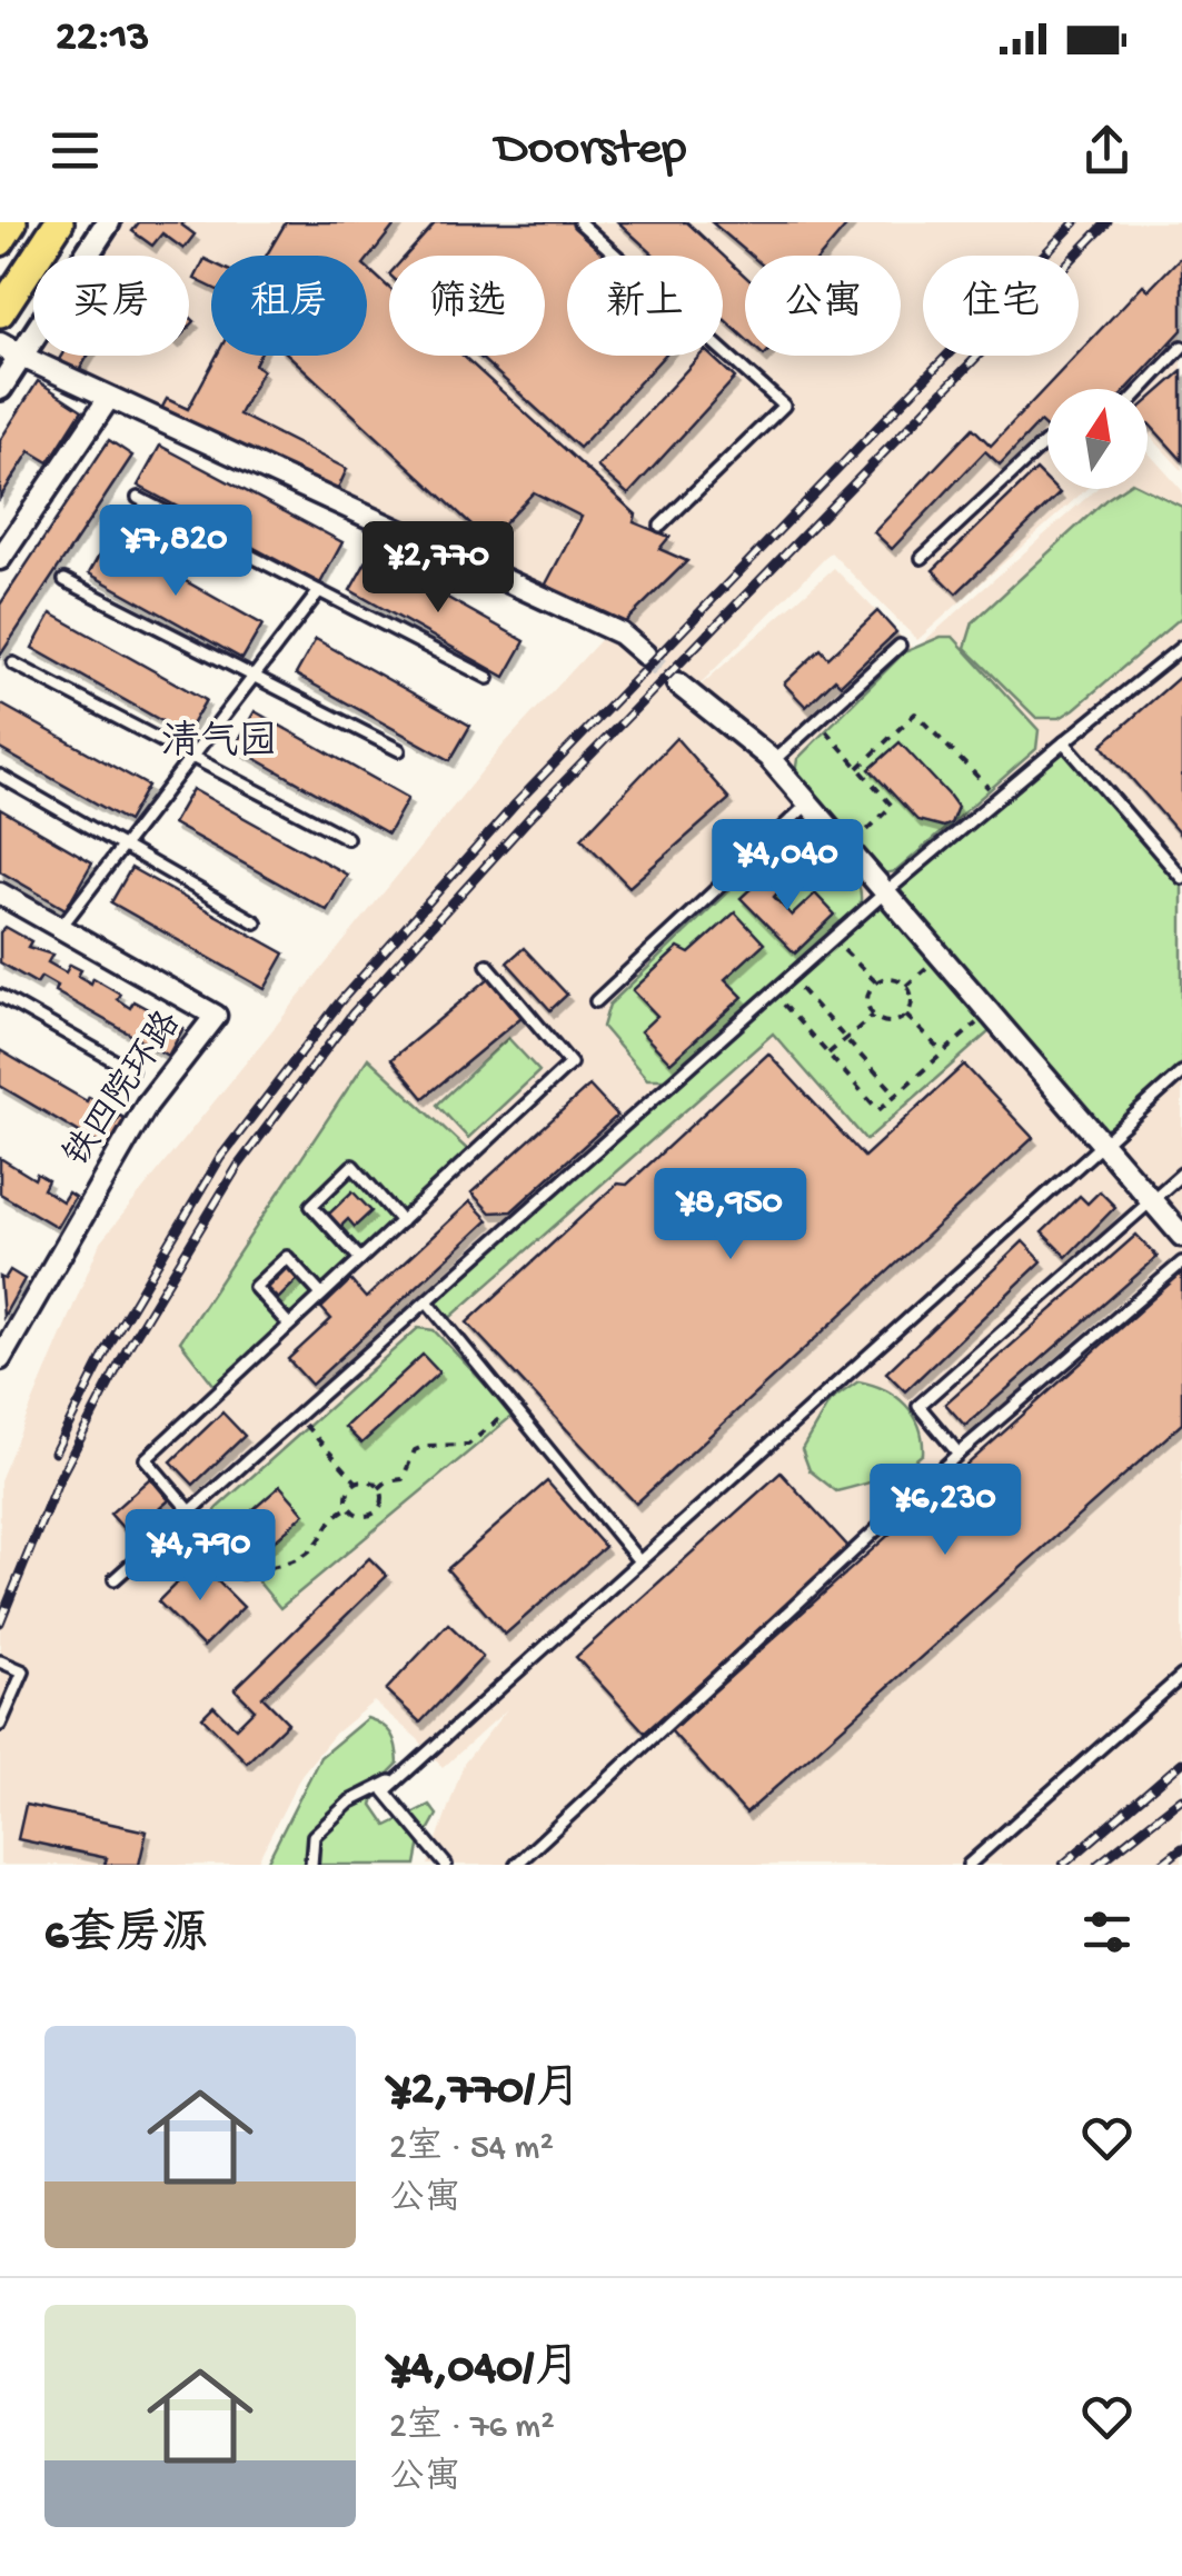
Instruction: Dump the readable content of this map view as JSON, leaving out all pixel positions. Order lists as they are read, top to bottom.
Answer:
{
  "streets": {
    "street": ["铁四院环路"]
  },
  "districts": ["清气园"],
  "north": "top",
  "page": {
    "status": "22:13",
    "header": "Doorstep",
    "chip": [
      "买房",
      "租房",
      "筛选",
      "新上",
      "公寓",
      "住宅"
    ],
    "price": [
      "¥7,820",
      "¥2,770",
      "¥4,040",
      "¥8,950",
      "¥6,230",
      "¥4,790"
    ],
    "heading": "6套房源",
    "list": [
      {
        "name": "¥2,770/月",
        "note": "2室 · 54 m² · 公寓"
      },
      {
        "name": "¥4,040/月",
        "note": "2室 · 76 m² · 公寓"
      }
    ]
  }
}
